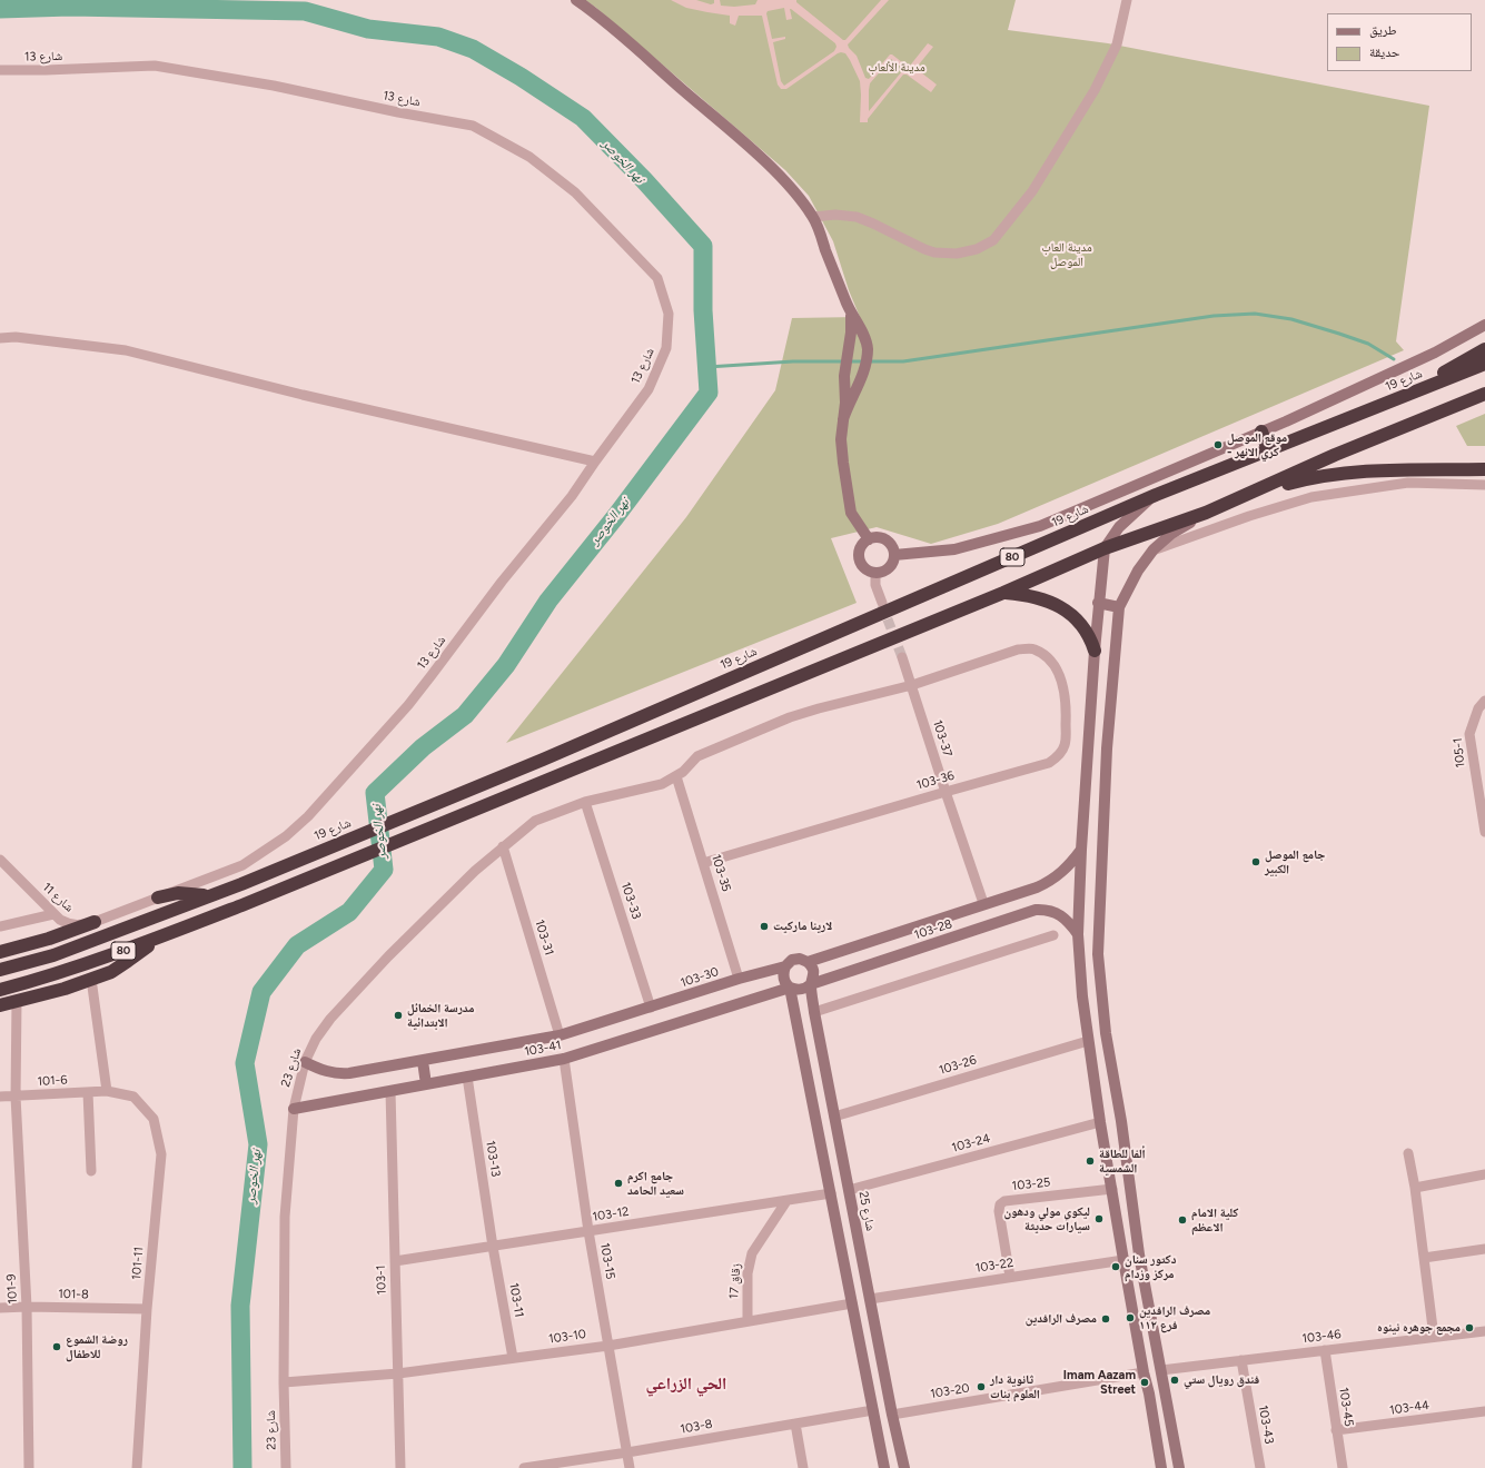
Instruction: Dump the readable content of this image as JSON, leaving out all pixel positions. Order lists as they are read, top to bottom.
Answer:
{
  "streets": {
    "highway": ["شارع 19", "80"],
    "main road": [
      "103-28",
      "103-30",
      "103-41",
      "شارع 25"
    ],
    "street": [
      "شارع 13",
      "103-37",
      "105-1",
      "103-36",
      "103-35",
      "شارع 11",
      "103-33",
      "103-31",
      "103-26",
      "شارع 23",
      "101-6",
      "103-24",
      "103-13",
      "103-25",
      "103-12",
      "103-15",
      "101-11",
      "103-22",
      "103-1",
      "زقاق 17",
      "101-9",
      "101-8",
      "103-11",
      "103-10",
      "103-46",
      "103-20",
      "103-45",
      "103-44",
      "103-43",
      "103-8"
    ]
  },
  "crossings": [
    ["شارع 13", "شارع 11"],
    ["103-37", "103-36"],
    ["103-37", "103-30"],
    ["103-37", "شارع 23"],
    ["103-36", "103-35"],
    ["103-36", "شارع 23"],
    ["103-35", "103-30"],
    ["103-35", "شارع 23"],
    ["103-33", "103-30"],
    ["103-33", "شارع 23"],
    ["103-28", "103-30"],
    ["103-28", "103-41"],
    ["103-28", "شارع 25"],
    ["103-31", "103-30"],
    ["103-31", "شارع 23"],
    ["103-30", "103-41"],
    ["103-30", "شارع 23"],
    ["103-30", "شارع 25"],
    ["103-41", "شارع 23"],
    ["103-41", "103-13"],
    ["103-41", "شارع 25"],
    ["103-41", "103-15"],
    ["103-41", "103-1"],
    ["103-26", "شارع 25"],
    ["شارع 23", "103-10"],
    ["101-6", "101-11"],
    ["101-6", "101-9"],
    ["103-24", "شارع 25"],
    ["103-13", "103-12"],
    ["103-13", "103-11"],
    ["103-25", "103-22"],
    ["شارع 25", "103-22"],
    ["شارع 25", "103-20"],
    ["103-12", "103-15"],
    ["103-12", "103-1"],
    ["103-12", "زقاق 17"],
    ["103-12", "103-11"],
    ["103-15", "103-10"],
    ["103-15", "103-8"],
    ["101-11", "101-8"],
    ["103-1", "103-10"],
    ["زقاق 17", "103-10"],
    ["101-9", "101-8"],
    ["103-11", "103-10"],
    ["103-46", "103-45"],
    ["103-46", "103-43"],
    ["103-45", "103-44"]
  ],
  "districts": ["الحي الزراعي"],
  "water": ["نهر الخوصر"],
  "parks": ["مدينة الألعاب", "مدينة العاب الموصل"],
  "places": [
    "موقع الموصل - كري الانهر",
    "جامع الموصل الكبير",
    "لارينا ماركيت",
    "مدرسة الخمائل الابتدائية",
    "ألفا للطاقة الشمسية",
    "جامع اكرم سعيد الحامد",
    "ليكوي مولي ودهون سيارات حديثة",
    "كلية الامام الاعظم",
    "دكتور سنان مركز وزدام",
    "مصرف الرافدين فرع ١١٢",
    "مصرف الرافدين",
    "مجمع جوهره نينوه",
    "روضة الشموع للاطفال",
    "فندق رويال ستي",
    "Imam Aazam Street",
    "ثانوية دار العلوم بنات"
  ],
  "legend": ["طريق", "حديقة"]
}
